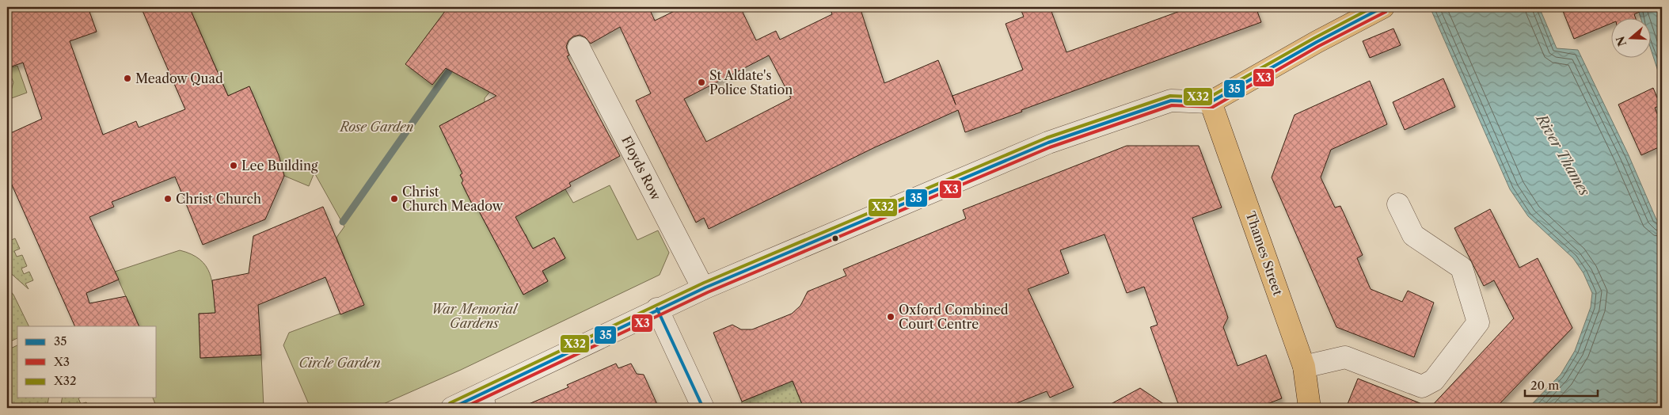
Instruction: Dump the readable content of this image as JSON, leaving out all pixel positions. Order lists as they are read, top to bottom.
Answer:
{
  "streets": {
    "main road": ["Thames Street"],
    "street": ["Floyds Row"]
  },
  "water": ["River Thames"],
  "parks": ["Rose Garden", "War Memorial Gardens", "Circle Garden"],
  "places": [
    "Meadow Quad",
    "St Aldate's Police Station",
    "Lee Building",
    "Christ Church",
    "Christ Church Meadow",
    "Oxford Combined Court Centre"
  ],
  "lines": ["transit line 35", "transit line X32", "transit line X3"],
  "legend": ["35", "X3", "X32"],
  "scale_bar": "20 m",
  "north": "left"
}
